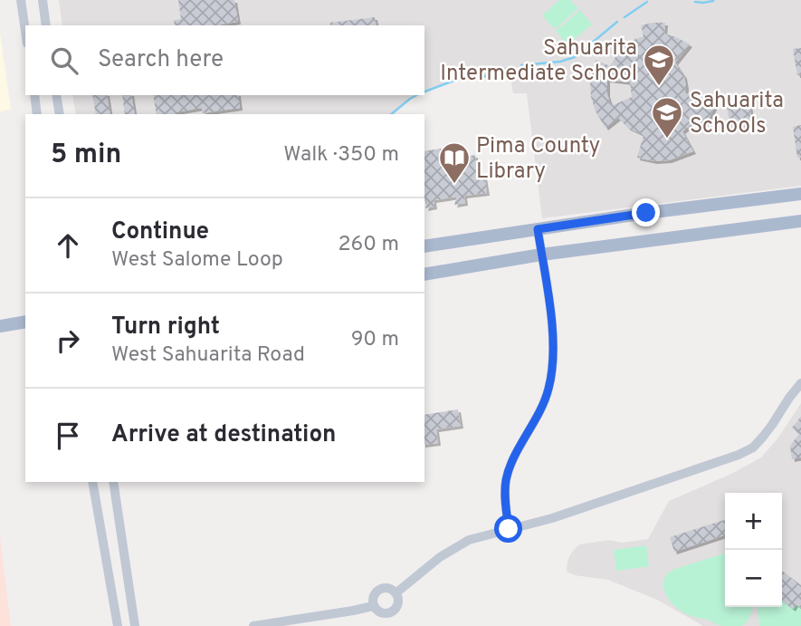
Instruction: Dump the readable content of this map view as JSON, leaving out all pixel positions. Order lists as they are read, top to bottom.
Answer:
{
  "places": {
    "school or university": ["Sahuarita Intermediate School", "Sahuarita Schools"],
    "library": ["Pima County Library"]
  },
  "page": {
    "search": "Search here",
    "heading": ["5 min", "Walk · 350 m"],
    "list": [
      ["Continue", "West Salome Loop", "260 m"],
      ["Turn right", "West Sahuarita Road", "90 m"],
      "Arrive at destination"
    ],
    "map_buttons": ["+", "−"]
  }
}
